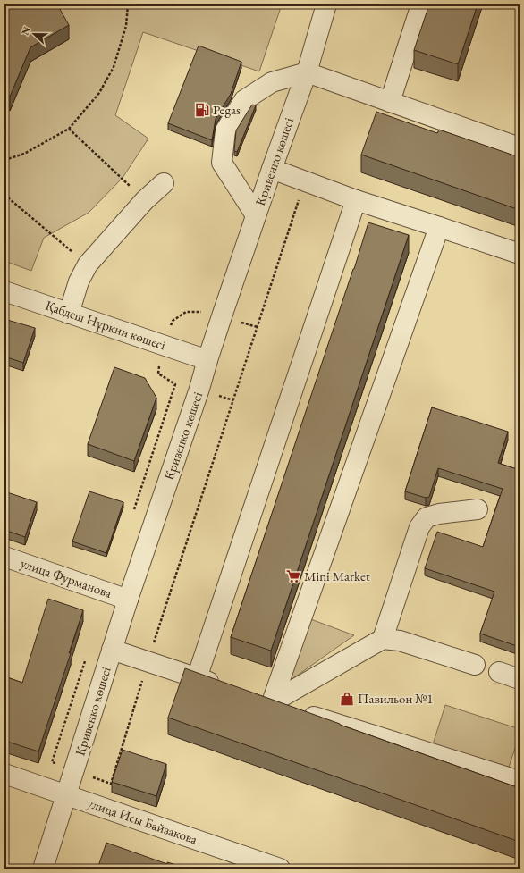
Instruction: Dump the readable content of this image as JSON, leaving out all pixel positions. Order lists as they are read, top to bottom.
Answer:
{
  "streets": {
    "street": [
      "Кривенко көшесі",
      "Қабдеш Нұркин көшесі",
      "улица Фурманова",
      "улица Исы Байзакова"
    ]
  },
  "crossings": [
    ["Кривенко көшесі", "Қабдеш Нұркин көшесі"],
    ["Кривенко көшесі", "улица Фурманова"],
    ["Кривенко көшесі", "улица Исы Байзакова"]
  ],
  "places": {
    "fuel station": ["Pegas"],
    "supermarket": ["Mini Market"],
    "shop": ["Павильон №1"]
  },
  "north": "left"
}
